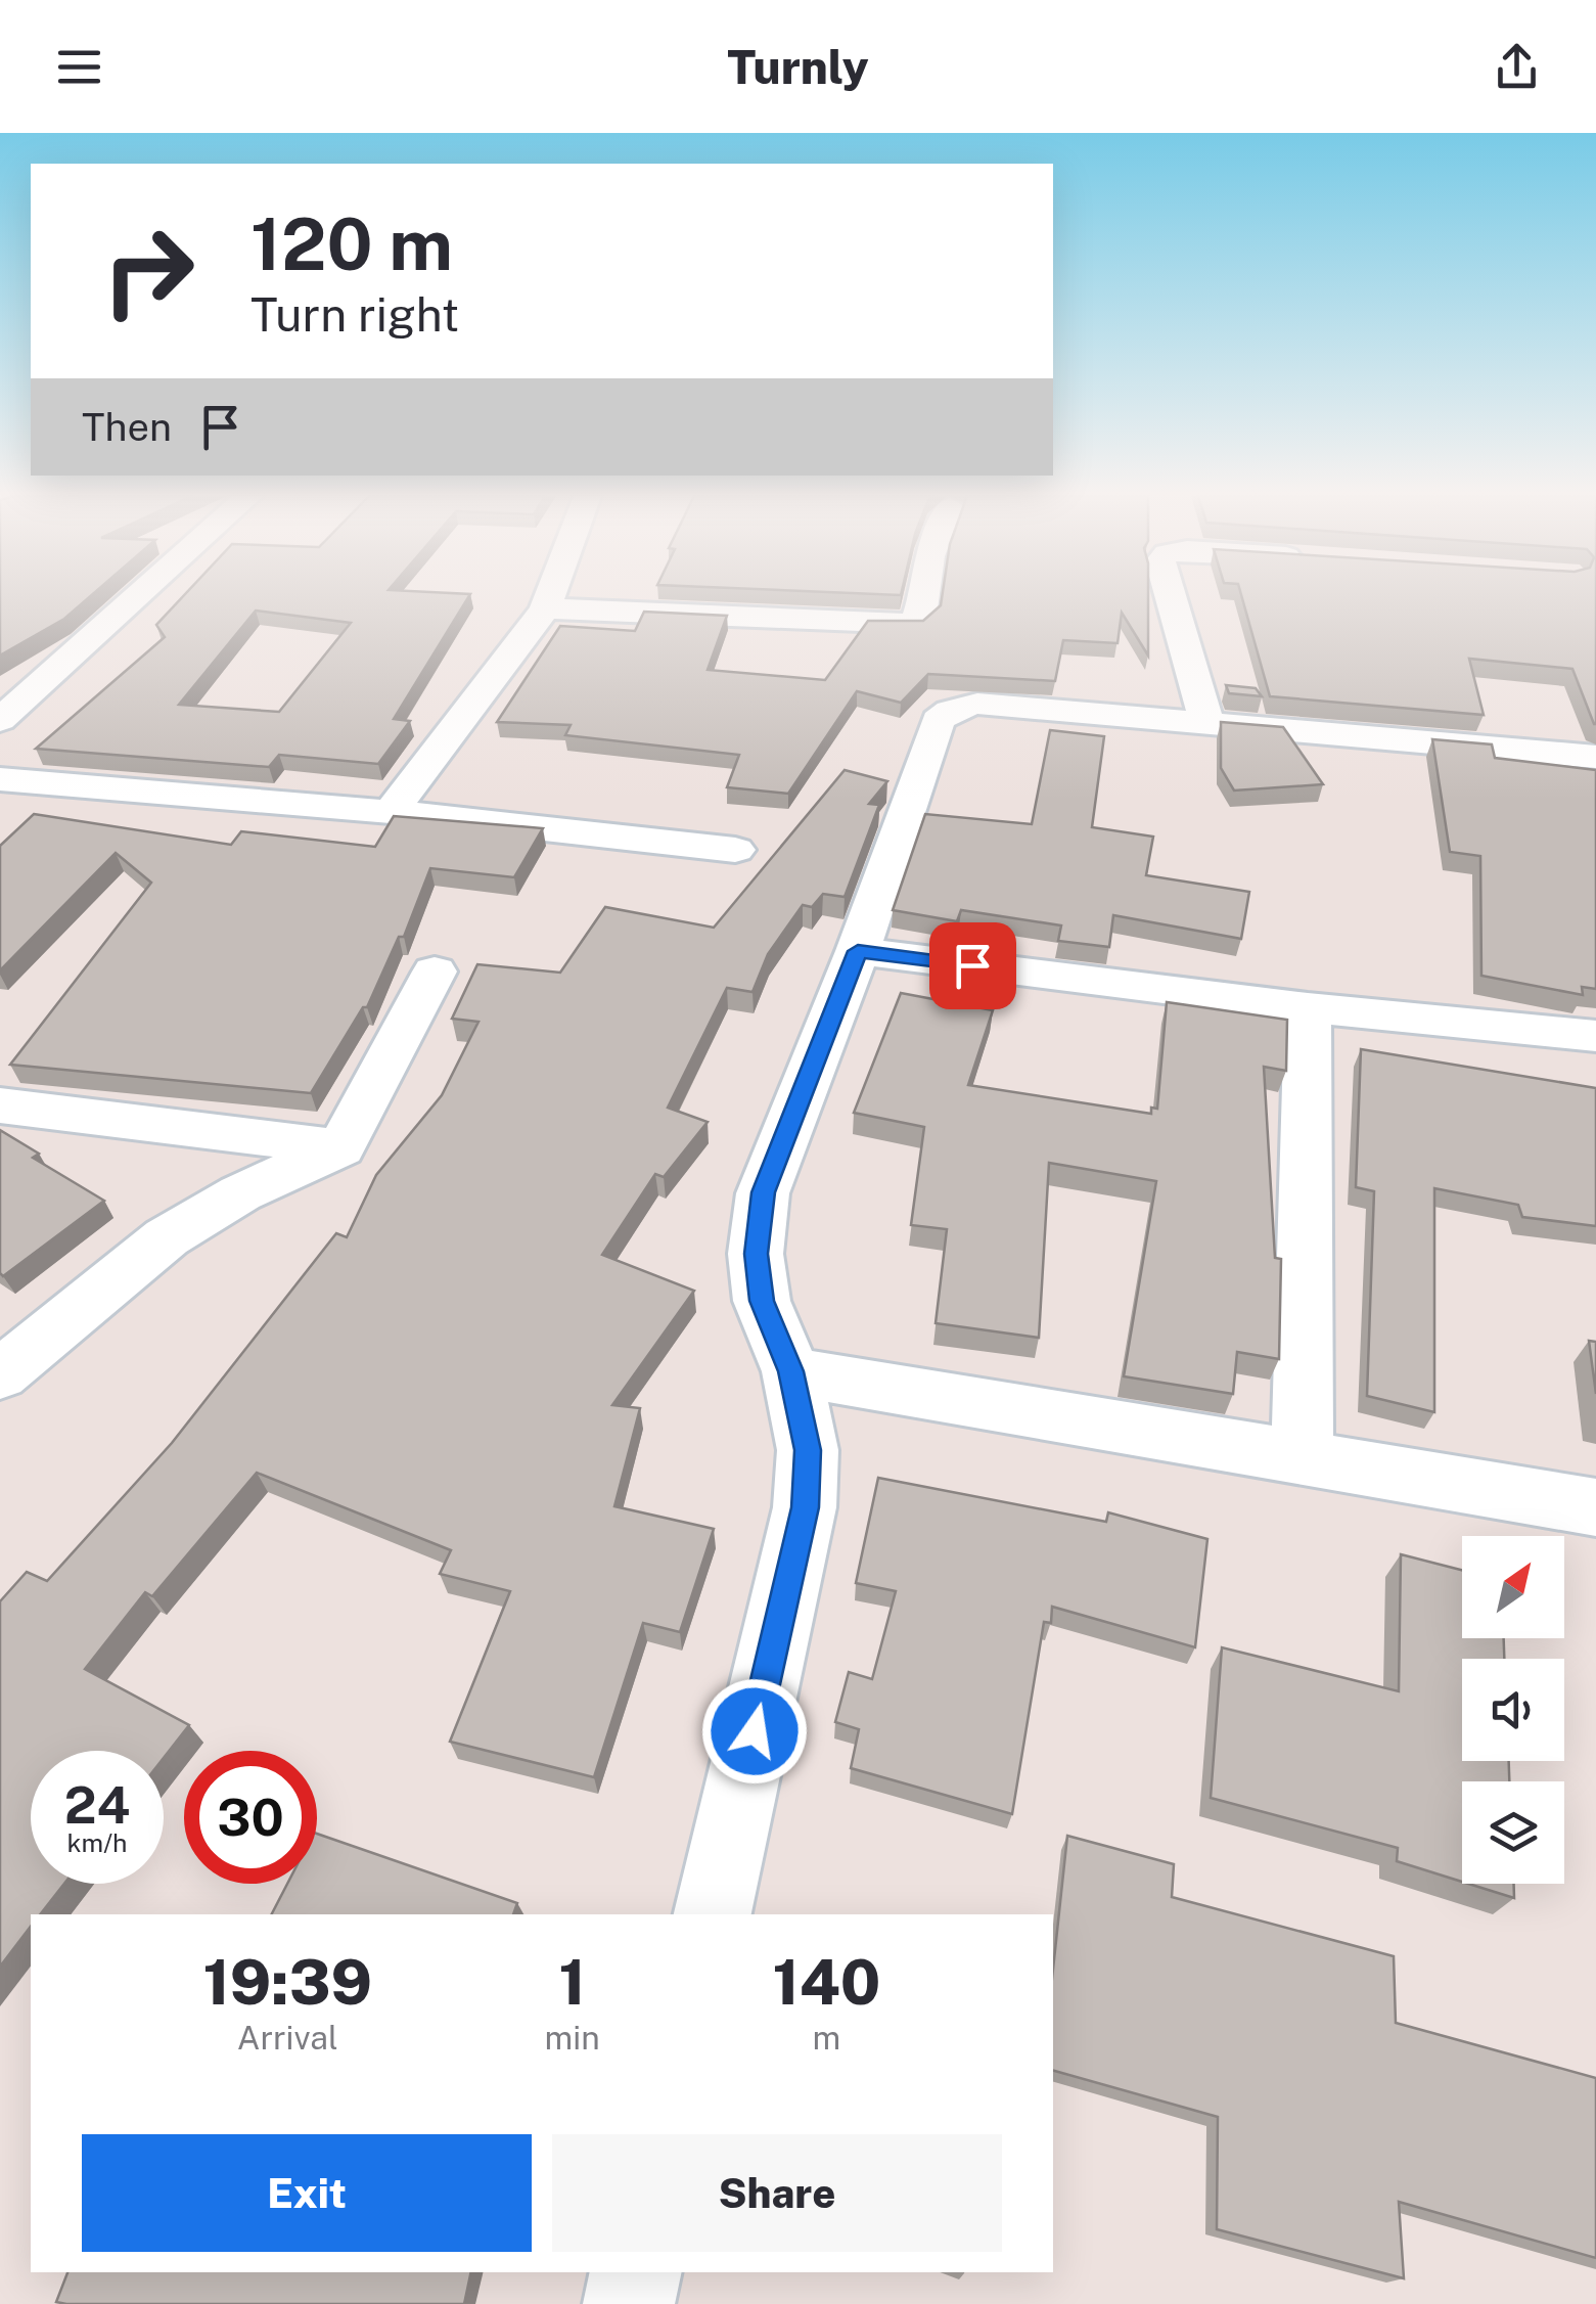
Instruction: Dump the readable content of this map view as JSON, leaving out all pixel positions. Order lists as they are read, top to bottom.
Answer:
{
  "north": "top right",
  "page": {
    "header": "Turnly",
    "turn": ["120 m", "Turn right"],
    "then": "Then",
    "speed": "24 km/h",
    "limit": "30",
    "eta": [
      "19:39",
      "Arrival",
      "1",
      "min",
      "140",
      "m"
    ],
    "buttons": ["Exit", "Share"]
  }
}
